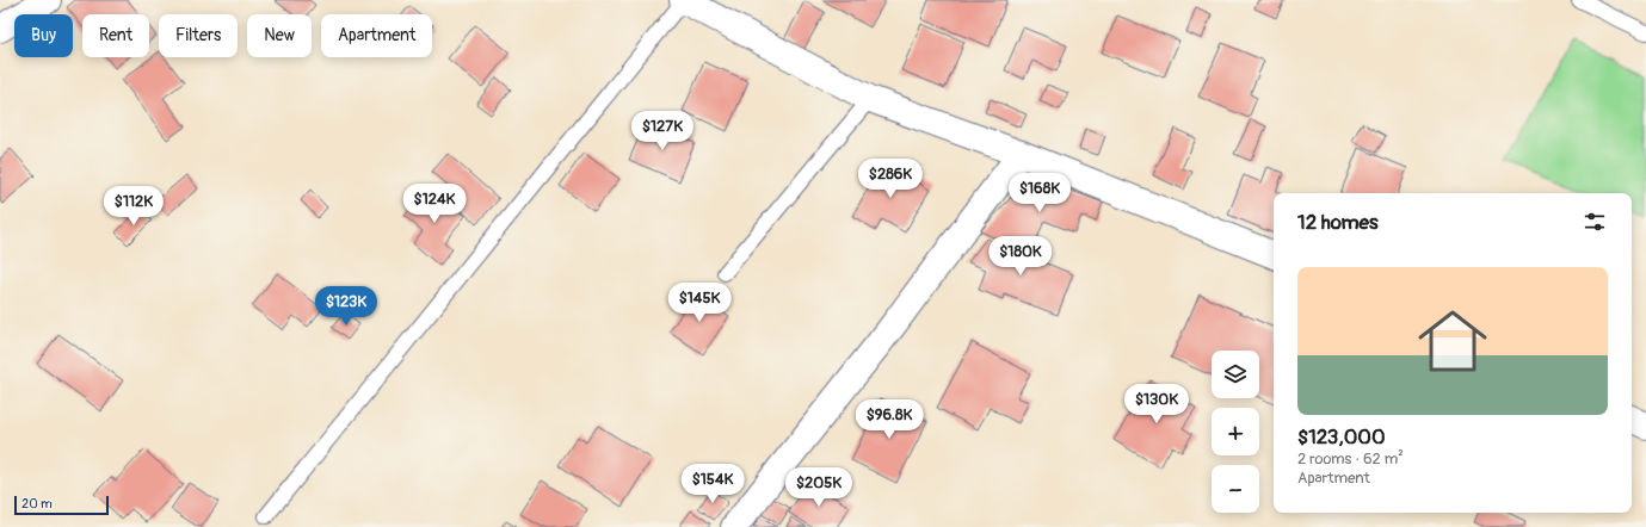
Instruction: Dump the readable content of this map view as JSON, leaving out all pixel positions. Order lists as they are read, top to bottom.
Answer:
{
  "scale_bar": "20 m",
  "page": {
    "chip": [
      "Buy",
      "Rent",
      "Filters",
      "New",
      "Apartment"
    ],
    "price": [
      "$127K",
      "$286K",
      "$168K",
      "$124K",
      "$112K",
      "$180K",
      "$145K",
      "$123K",
      "$130K",
      "$96.8K",
      "$154K",
      "$205K"
    ],
    "heading": "12 homes",
    "list": [
      {
        "name": "$123,000",
        "note": "2 rooms · 62 m² · Apartment"
      }
    ],
    "map_buttons": ["+", "−"],
    "scale": "20 m"
  }
}
